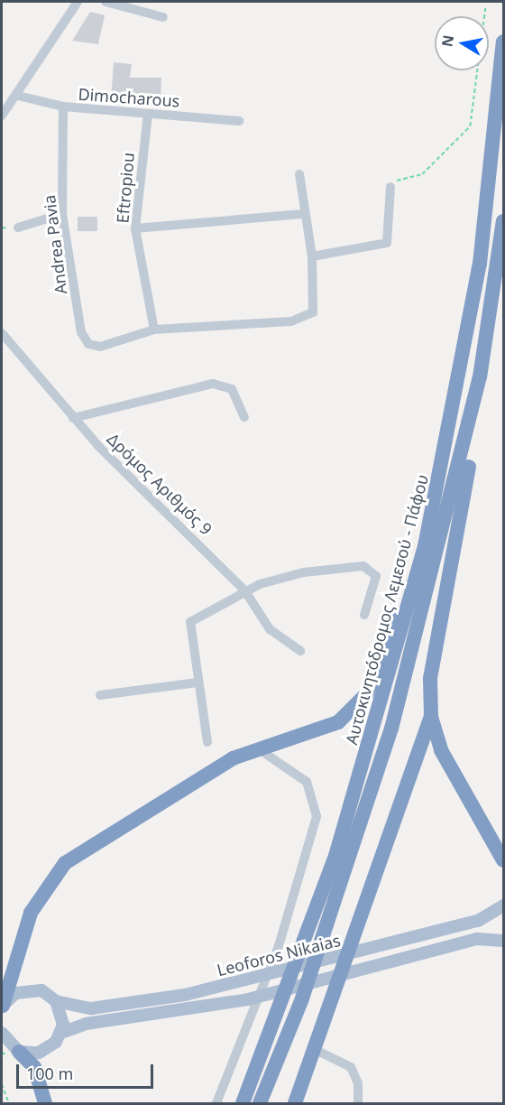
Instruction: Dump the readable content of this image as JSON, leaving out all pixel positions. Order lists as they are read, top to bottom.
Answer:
{
  "streets": {
    "highway": ["Αυτοκινητόδρομος Λεμεσού - Πάφου"],
    "main road": ["Leoforos Nikaias"],
    "street": [
      "Dimocharous",
      "Eftropiou",
      "Andrea Pavia",
      "Δρόμος Αριθμός 9"
    ]
  },
  "crossings": [
    ["Dimocharous", "Eftropiou"],
    ["Dimocharous", "Andrea Pavia"],
    ["Eftropiou", "Andrea Pavia"]
  ],
  "scale_bar": "100 m",
  "north": "left"
}
